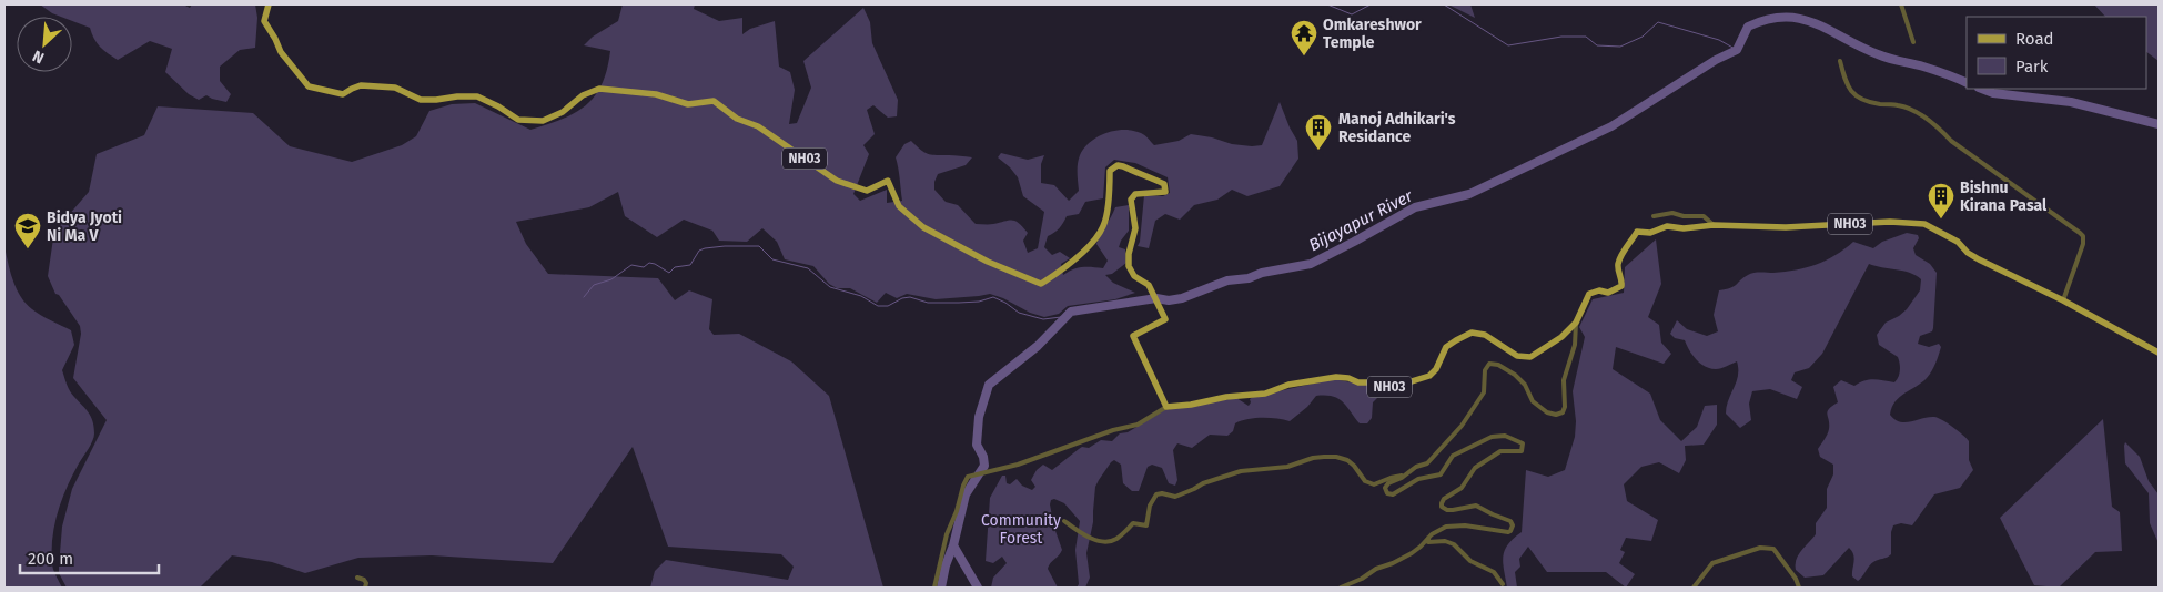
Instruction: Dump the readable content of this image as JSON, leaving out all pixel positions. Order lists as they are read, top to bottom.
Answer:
{
  "streets": {
    "main road": ["NH03"]
  },
  "water": ["Bijayapur River"],
  "parks": ["Community Forest"],
  "places": {
    "temple": ["Omkareshwor Temple"],
    "building": ["Manoj Adhikari's Residance", "Bishnu Kirana Pasal"],
    "school or university": ["Bidya Jyoti Ni Ma V"]
  },
  "legend": ["Road", "Park"],
  "scale_bar": "200 m",
  "north": "bottom left"
}
